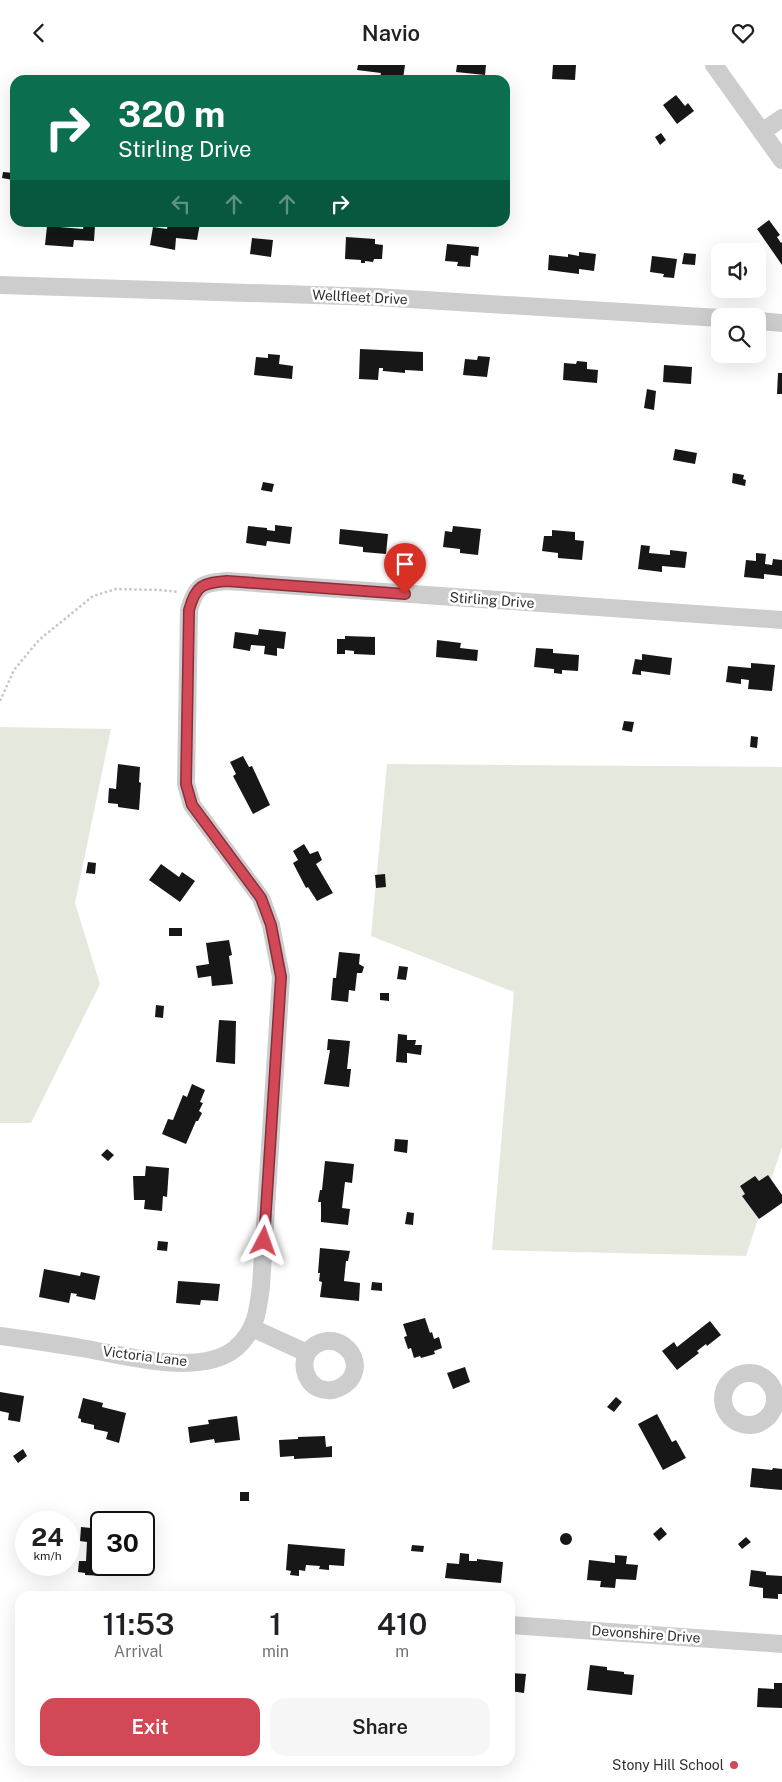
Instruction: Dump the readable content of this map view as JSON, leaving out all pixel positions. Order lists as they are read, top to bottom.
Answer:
{
  "streets": {
    "street": [
      "Wellfleet Drive",
      "Stirling Drive",
      "Victoria Lane",
      "Devonshire Drive"
    ]
  },
  "crossings": [
    ["Stirling Drive", "Victoria Lane"]
  ],
  "places": ["Stony Hill School"],
  "page": {
    "header": "Navio",
    "turn": ["320 m", "Stirling Drive"],
    "speed": "24 km/h",
    "limit": "30",
    "eta": [
      "11:53",
      "Arrival",
      "1",
      "min",
      "410",
      "m"
    ],
    "buttons": ["Exit", "Share"]
  }
}
